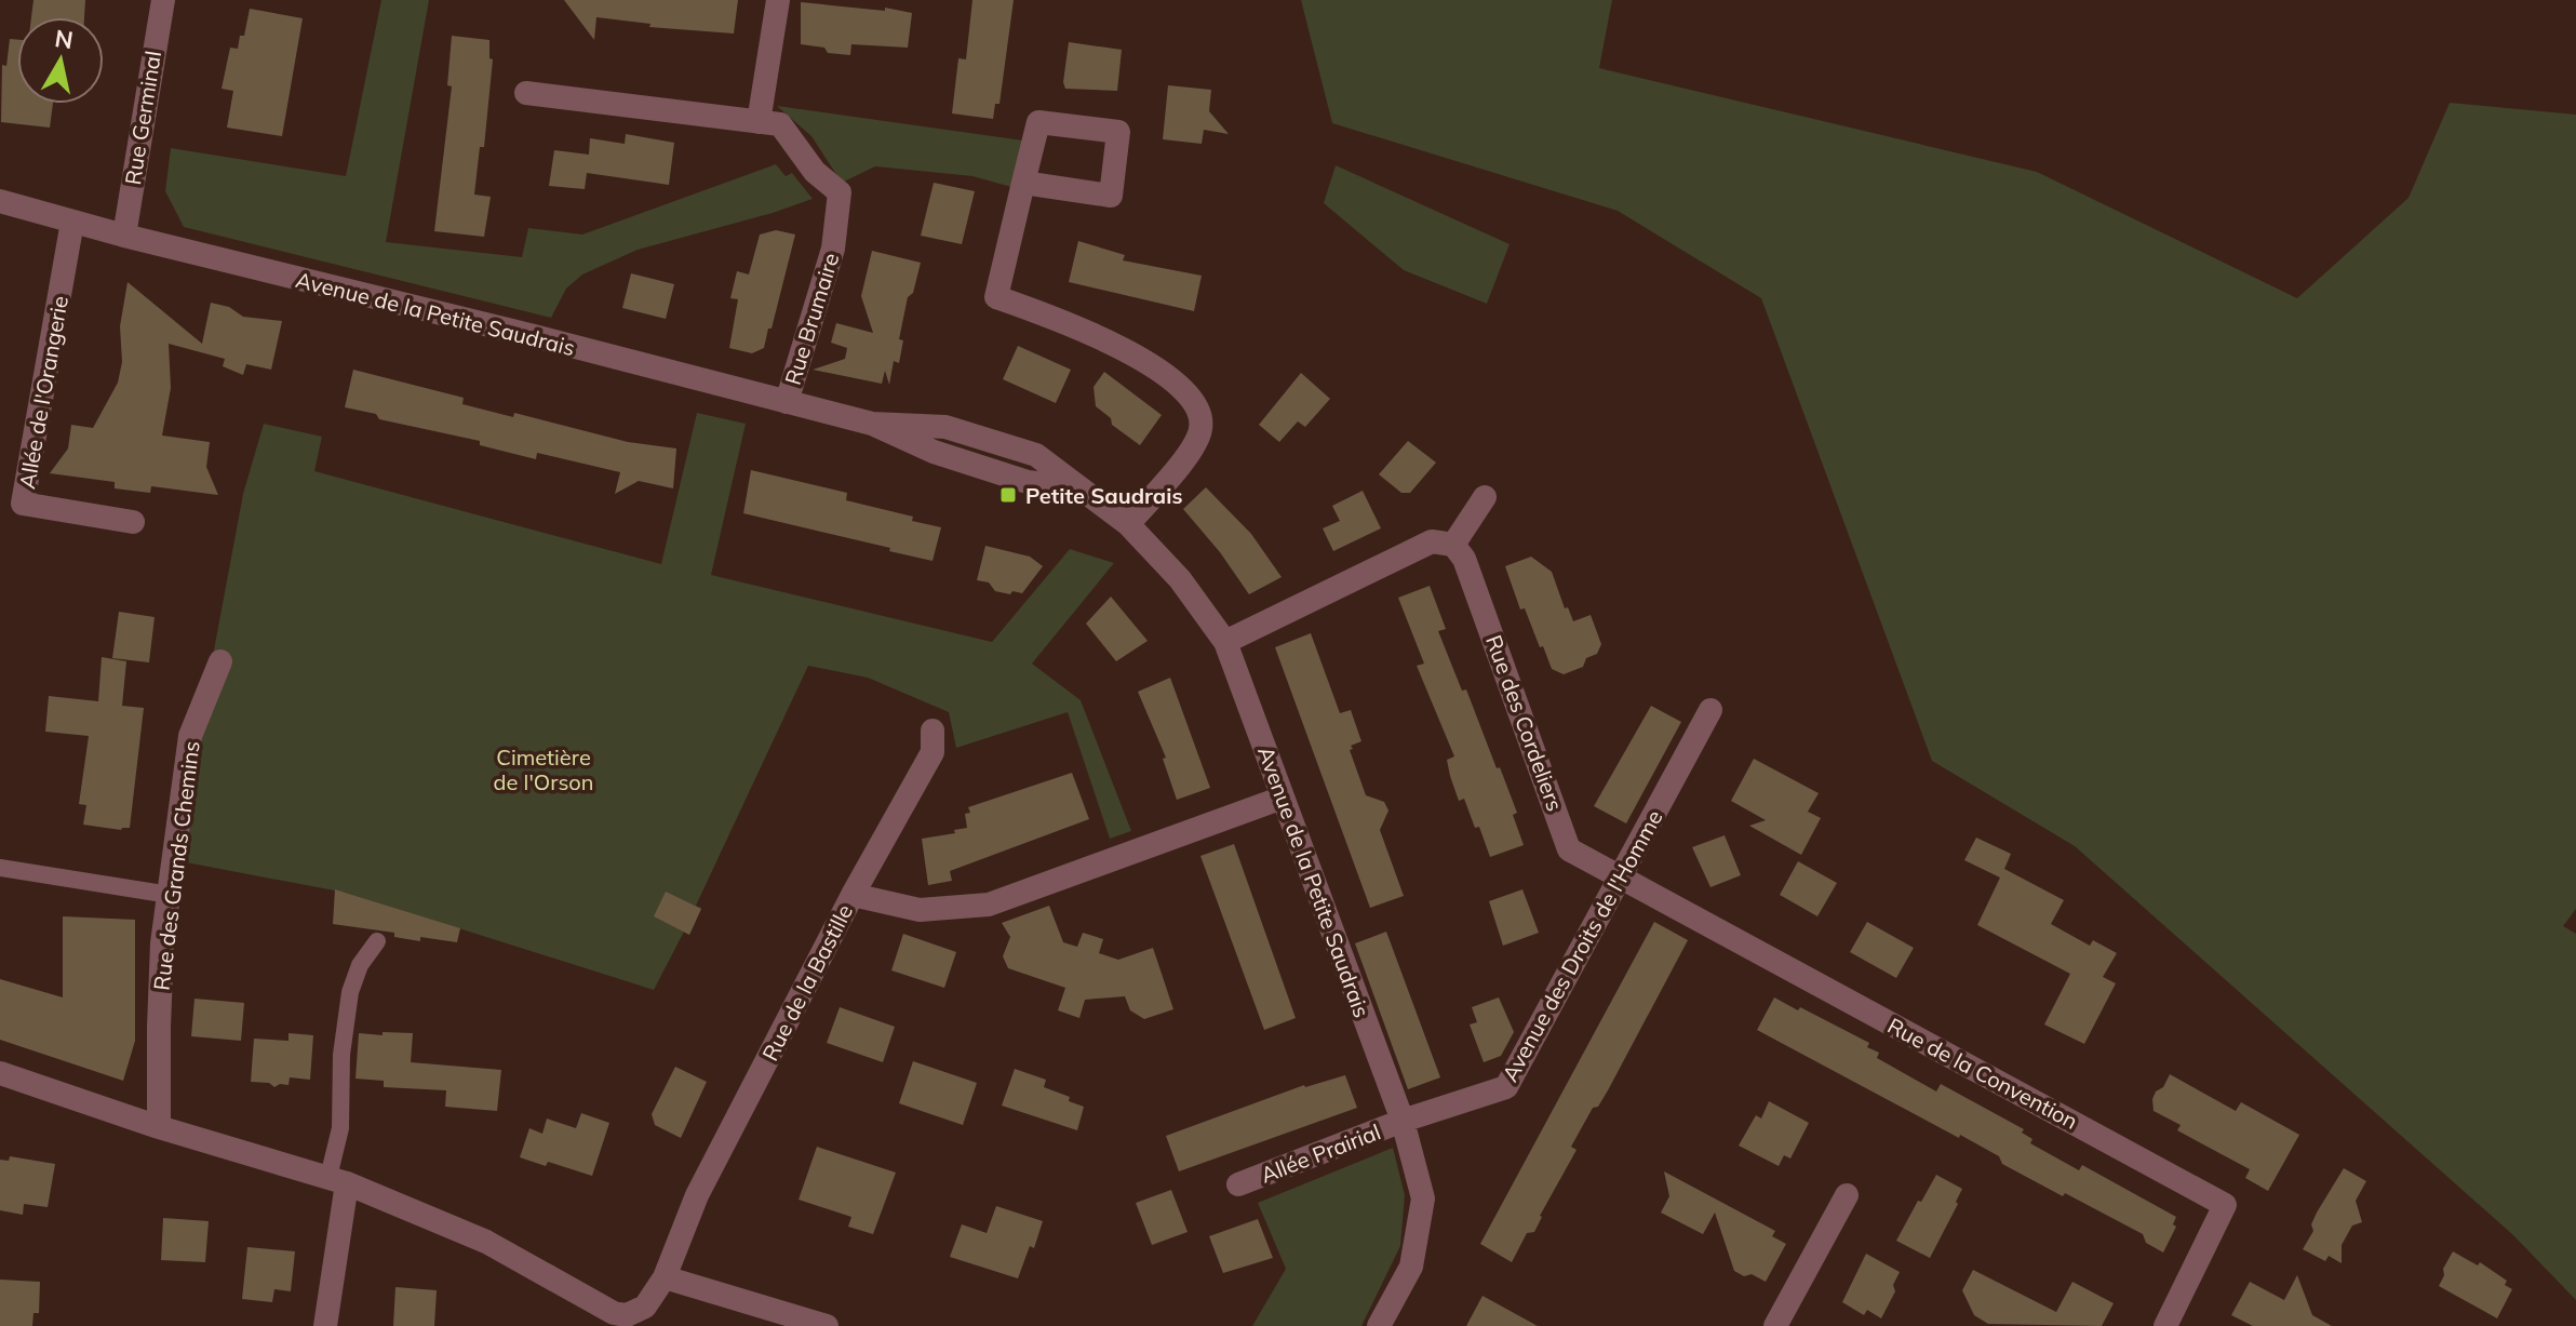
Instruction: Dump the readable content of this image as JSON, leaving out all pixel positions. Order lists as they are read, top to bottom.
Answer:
{
  "streets": {
    "street": [
      "Rue Germinal",
      "Avenue de la Petite Saudrais",
      "Rue Brumaire",
      "Allée de l'Orangerie",
      "Rue des Cordeliers",
      "Rue des Grands Chemins",
      "Avenue des Droits de l'Homme",
      "Rue de la Bastille",
      "Rue de la Convention",
      "Allée Prairial"
    ]
  },
  "crossings": [
    ["Rue Germinal", "Avenue de la Petite Saudrais"],
    ["Avenue de la Petite Saudrais", "Rue Brumaire"],
    ["Avenue de la Petite Saudrais", "Allée de l'Orangerie"],
    ["Avenue de la Petite Saudrais", "Avenue des Droits de l'Homme"],
    ["Avenue de la Petite Saudrais", "Rue de la Bastille"],
    ["Avenue de la Petite Saudrais", "Allée Prairial"],
    ["Rue des Cordeliers", "Avenue des Droits de l'Homme"],
    ["Rue des Cordeliers", "Rue de la Convention"],
    ["Avenue des Droits de l'Homme", "Rue de la Convention"],
    ["Avenue des Droits de l'Homme", "Allée Prairial"]
  ],
  "parks": ["Cimetière de l'Orson"],
  "places": {
    "transit": ["Petite Saudrais"]
  },
  "north": "top"
}
